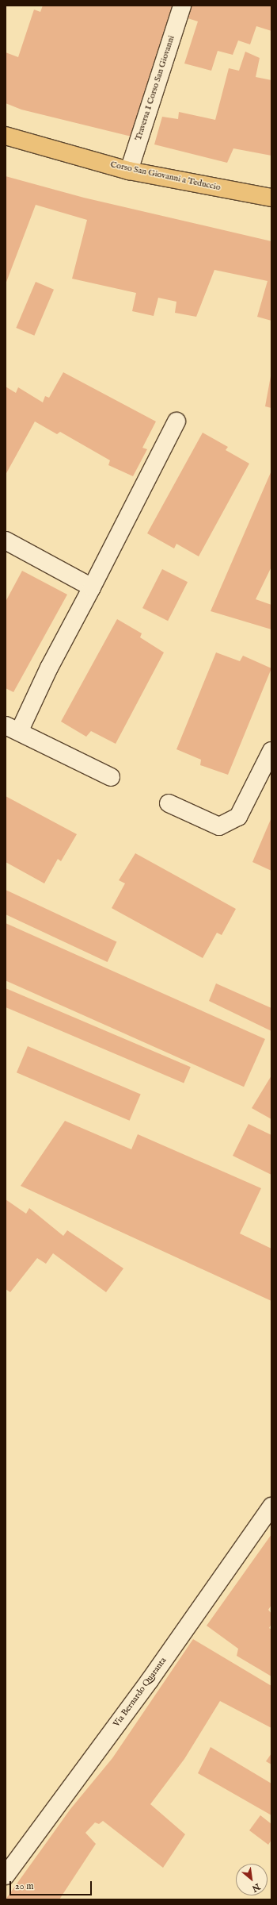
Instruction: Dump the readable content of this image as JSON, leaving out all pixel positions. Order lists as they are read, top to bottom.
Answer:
{
  "streets": {
    "main road": ["Corso San Giovanni a Teduccio"],
    "street": ["Traversa I Corso San Giovanni", "Via Bernardo Quaranta"]
  },
  "crossings": [
    ["Traversa I Corso San Giovanni", "Corso San Giovanni a Teduccio"]
  ],
  "scale_bar": "20 m",
  "north": "bottom right"
}
